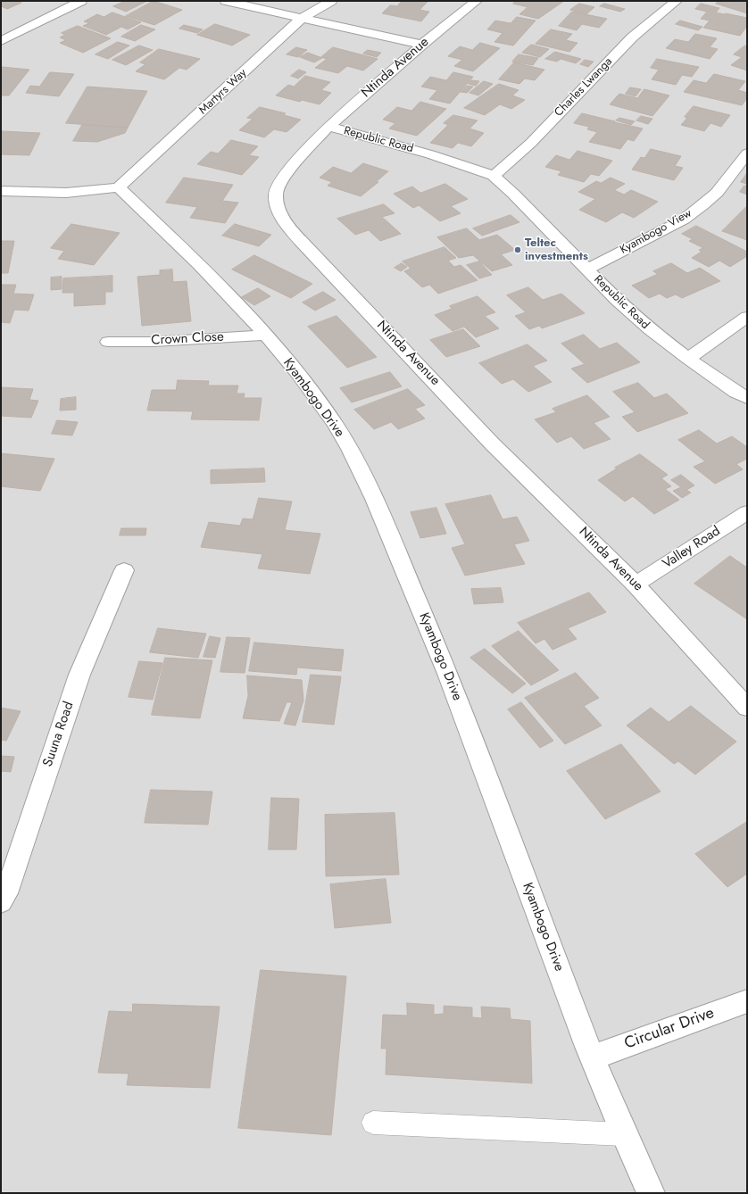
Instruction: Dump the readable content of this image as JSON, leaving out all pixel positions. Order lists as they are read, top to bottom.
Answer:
{
  "streets": {
    "street": [
      "Ntinda Avenue",
      "Charles Lwanga",
      "Martyrs Way",
      "Republic Road",
      "Kyambogo View",
      "Crown Close",
      "Kyambogo Drive",
      "Valley Road",
      "Suuna Road",
      "Circular Drive"
    ]
  },
  "crossings": [
    ["Ntinda Avenue", "Republic Road"],
    ["Ntinda Avenue", "Valley Road"],
    ["Charles Lwanga", "Republic Road"],
    ["Martyrs Way", "Kyambogo Drive"],
    ["Republic Road", "Kyambogo View"],
    ["Crown Close", "Kyambogo Drive"],
    ["Kyambogo Drive", "Circular Drive"]
  ],
  "places": ["Teltec investments"]
}
